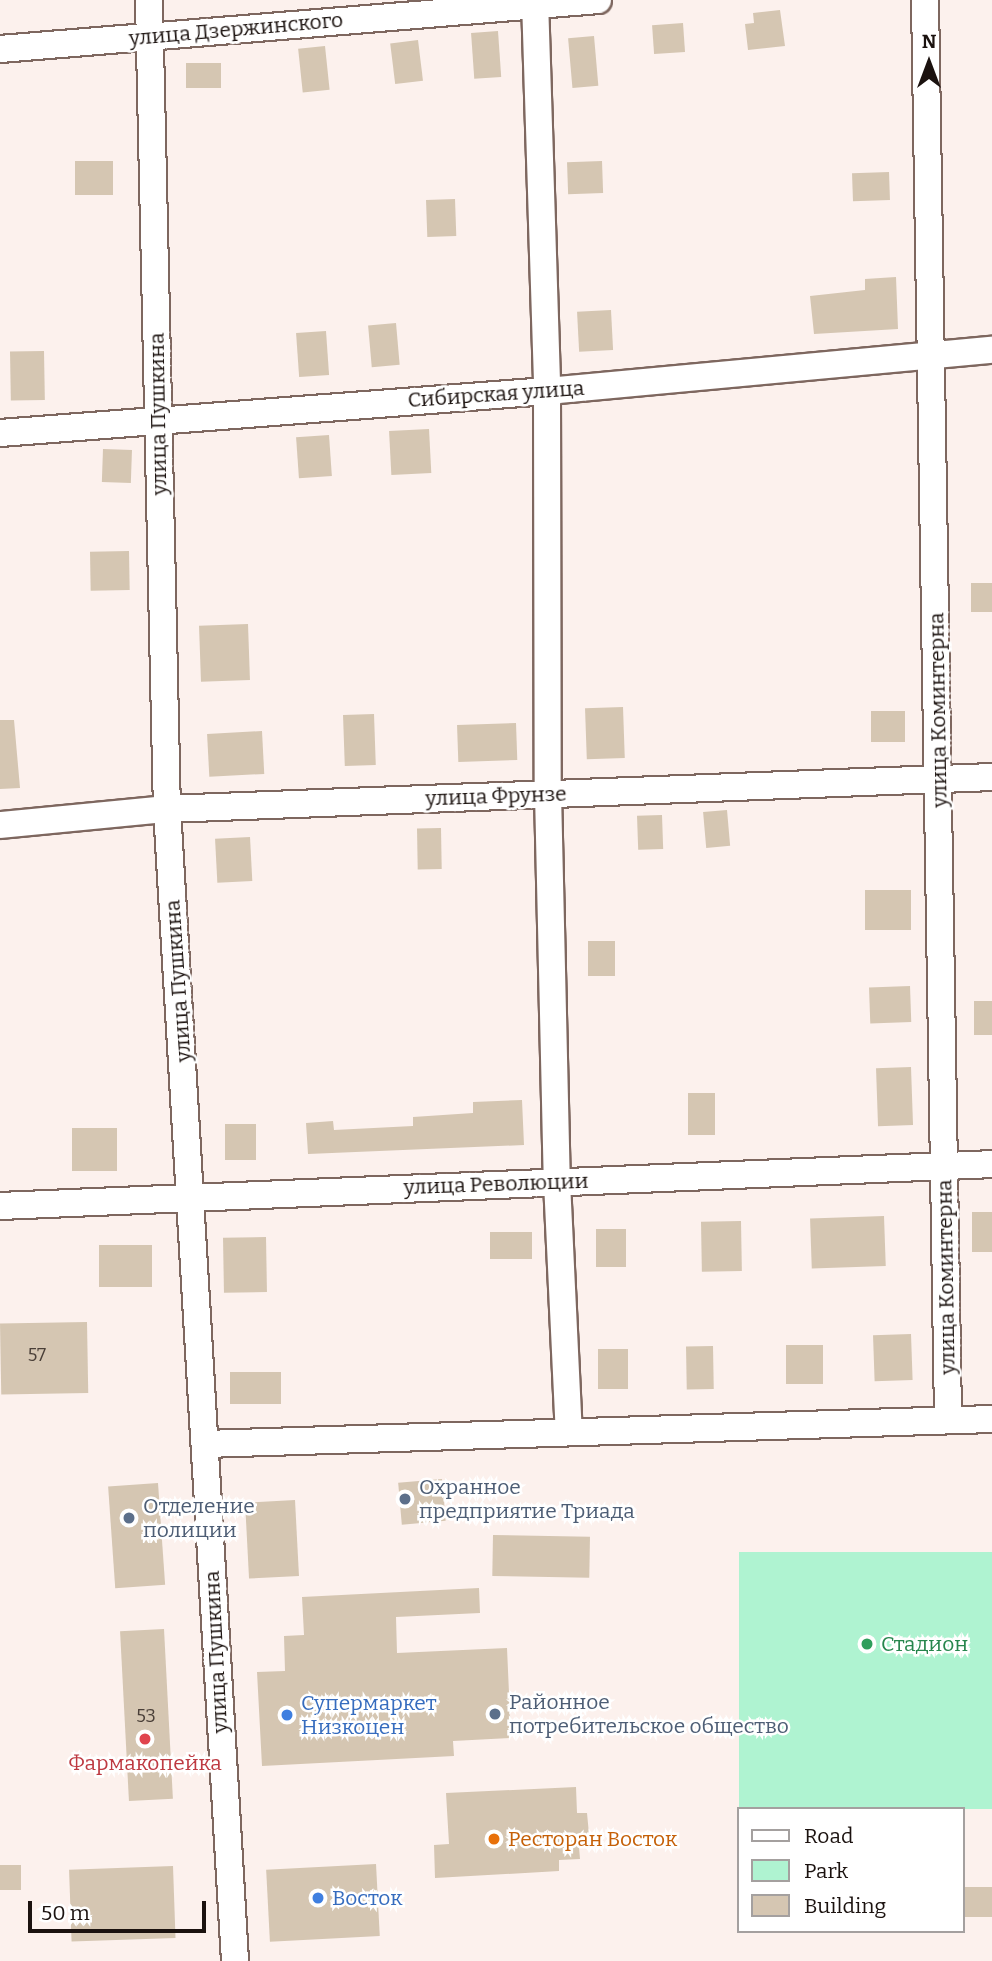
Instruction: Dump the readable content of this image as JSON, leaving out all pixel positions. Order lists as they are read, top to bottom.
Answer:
{
  "streets": {
    "street": [
      "улица Дзержинского",
      "Сибирская улица",
      "улица Пушкина",
      "улица Коминтерна",
      "улица Фрунзе",
      "улица Революции"
    ]
  },
  "crossings": [
    ["улица Дзержинского", "улица Пушкина"],
    ["Сибирская улица", "улица Пушкина"],
    ["Сибирская улица", "улица Коминтерна"],
    ["улица Пушкина", "улица Фрунзе"],
    ["улица Пушкина", "улица Революции"],
    ["улица Коминтерна", "улица Фрунзе"],
    ["улица Коминтерна", "улица Революции"]
  ],
  "places": [
    "Охранное предприятие Триада",
    "Отделение полиции",
    "Стадион",
    "Районное потребительское общество",
    "Супермаркет Низкоцен",
    "Фармакопейка",
    "Ресторан Восток",
    "Восток"
  ],
  "house_numbers": ["57", "53"],
  "legend": ["Road", "Park", "Building"],
  "scale_bar": "50 m",
  "north": "top"
}
